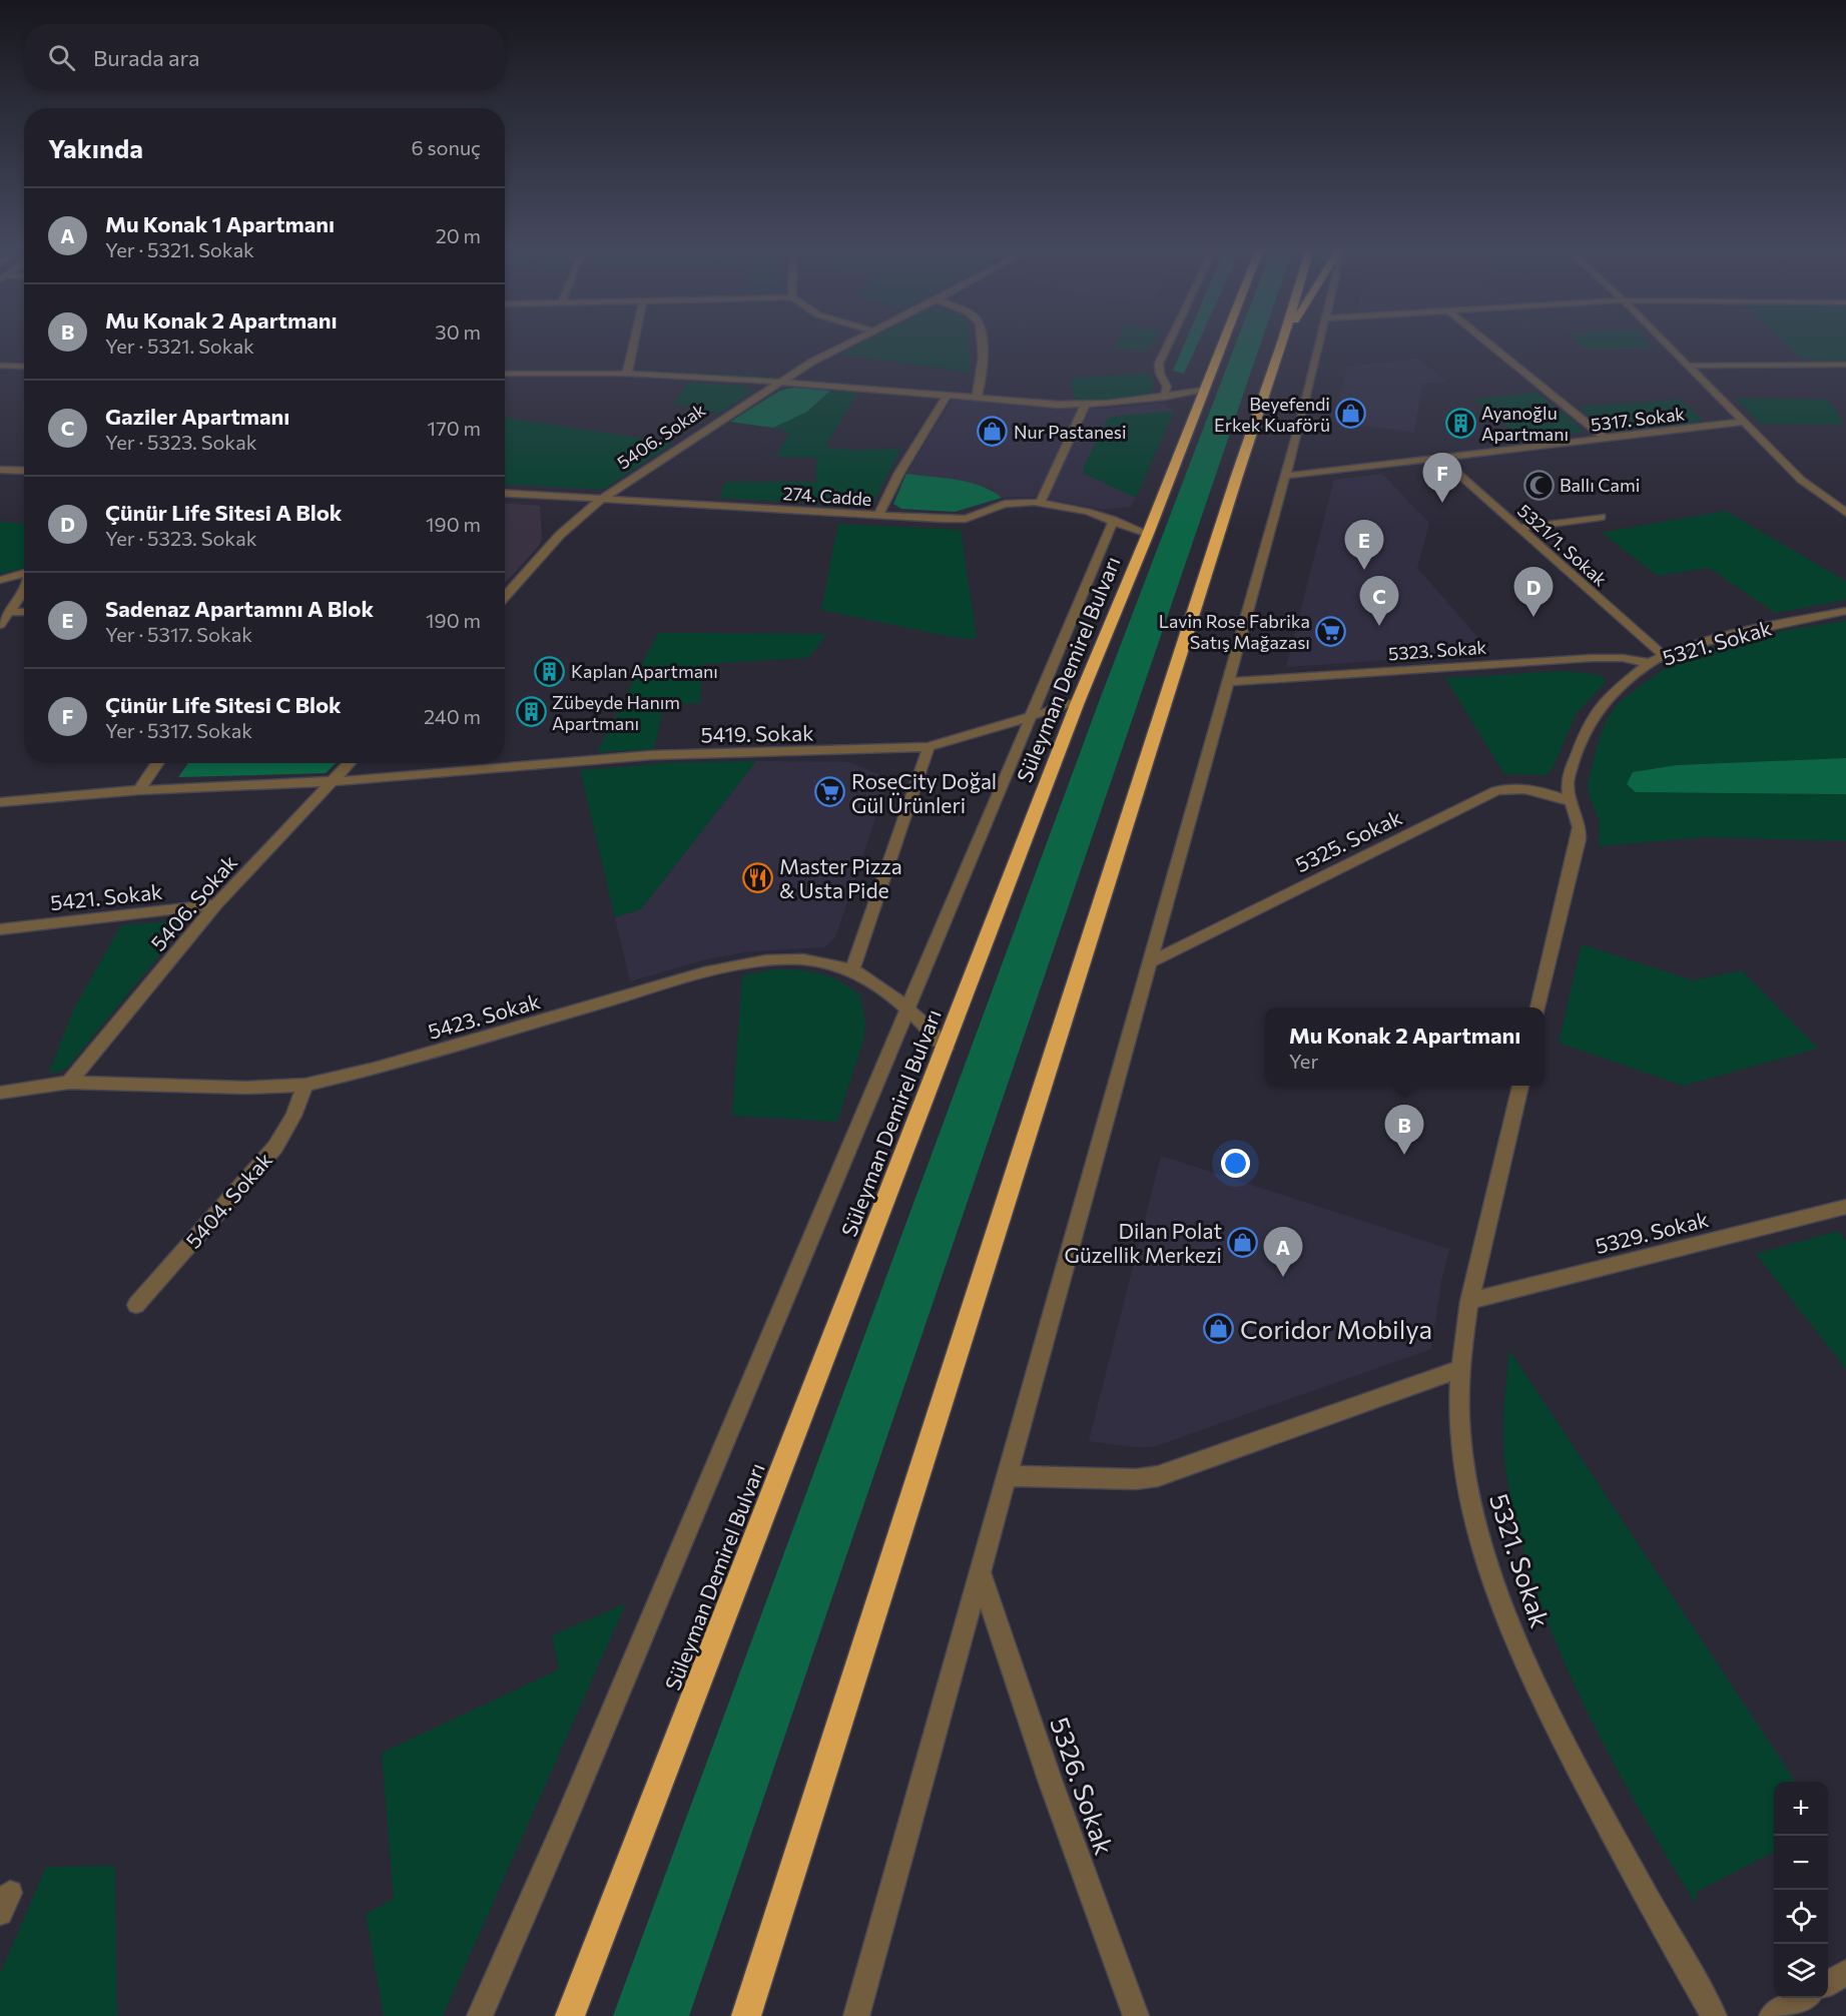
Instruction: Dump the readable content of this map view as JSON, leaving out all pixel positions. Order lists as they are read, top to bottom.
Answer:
{
  "streets": {
    "highway": ["Süleyman Demirel Bulvarı"],
    "street": [
      "5317. Sokak",
      "5406. Sokak",
      "274. Cadde",
      "5321/1. Sokak",
      "5321. Sokak",
      "5323. Sokak",
      "5419. Sokak",
      "5325. Sokak",
      "5421. Sokak",
      "5423. Sokak",
      "5404. Sokak",
      "5329. Sokak",
      "5326. Sokak"
    ]
  },
  "crossings": [
    ["5317. Sokak", "5321/1. Sokak"],
    ["5406. Sokak", "274. Cadde"],
    ["5406. Sokak", "5419. Sokak"],
    ["5406. Sokak", "5421. Sokak"],
    ["5406. Sokak", "5423. Sokak"],
    ["274. Cadde", "Süleyman Demirel Bulvarı"],
    ["5321/1. Sokak", "5321. Sokak"],
    ["5321. Sokak", "5323. Sokak"],
    ["5321. Sokak", "5325. Sokak"],
    ["5321. Sokak", "5329. Sokak"],
    ["Süleyman Demirel Bulvarı", "5419. Sokak"],
    ["Süleyman Demirel Bulvarı", "5423. Sokak"],
    ["5423. Sokak", "5404. Sokak"]
  ],
  "places": {
    "shop": [
      "Beyefendi Erkek Kuaförü",
      "Nur Pastanesi",
      "Dilan Polat Güzellik Merkezi",
      "Coridor Mobilya"
    ],
    "building": ["Ayanoğlu Apartmanı", "Kaplan Apartmanı", "Zübeyde Hanım Apartmanı"],
    "mosque": ["Ballı Cami"],
    "supermarket": ["Lavin Rose Fabrika Satış Mağazası", "RoseCity Doğal Gül Ürünleri"],
    "restaurant": ["Master Pizza & Usta Pide"]
  },
  "page": {
    "search": "Burada ara",
    "heading": ["Yakında", "6 sonuç"],
    "list": [
      {
        "mark": "A",
        "name": "Mu Konak 1 Apartmanı",
        "note": "Yer · 5321. Sokak",
        "value": "20 m"
      },
      {
        "mark": "B",
        "name": "Mu Konak 2 Apartmanı",
        "note": "Yer · 5321. Sokak",
        "value": "30 m"
      },
      {
        "mark": "C",
        "name": "Gaziler Apartmanı",
        "note": "Yer · 5323. Sokak",
        "value": "170 m"
      },
      {
        "mark": "D",
        "name": "Çünür Life Sitesi A Blok",
        "note": "Yer · 5323. Sokak",
        "value": "190 m"
      },
      {
        "mark": "E",
        "name": "Sadenaz Apartamnı A Blok",
        "note": "Yer · 5317. Sokak",
        "value": "190 m"
      },
      {
        "mark": "F",
        "name": "Çünür Life Sitesi C Blok",
        "note": "Yer · 5317. Sokak",
        "value": "240 m"
      }
    ],
    "pins": [
      "F",
      "E",
      "D",
      "C",
      "B",
      "A"
    ],
    "popup": ["Mu Konak 2 Apartmanı", "Yer"],
    "map_buttons": ["+", "−"]
  }
}
